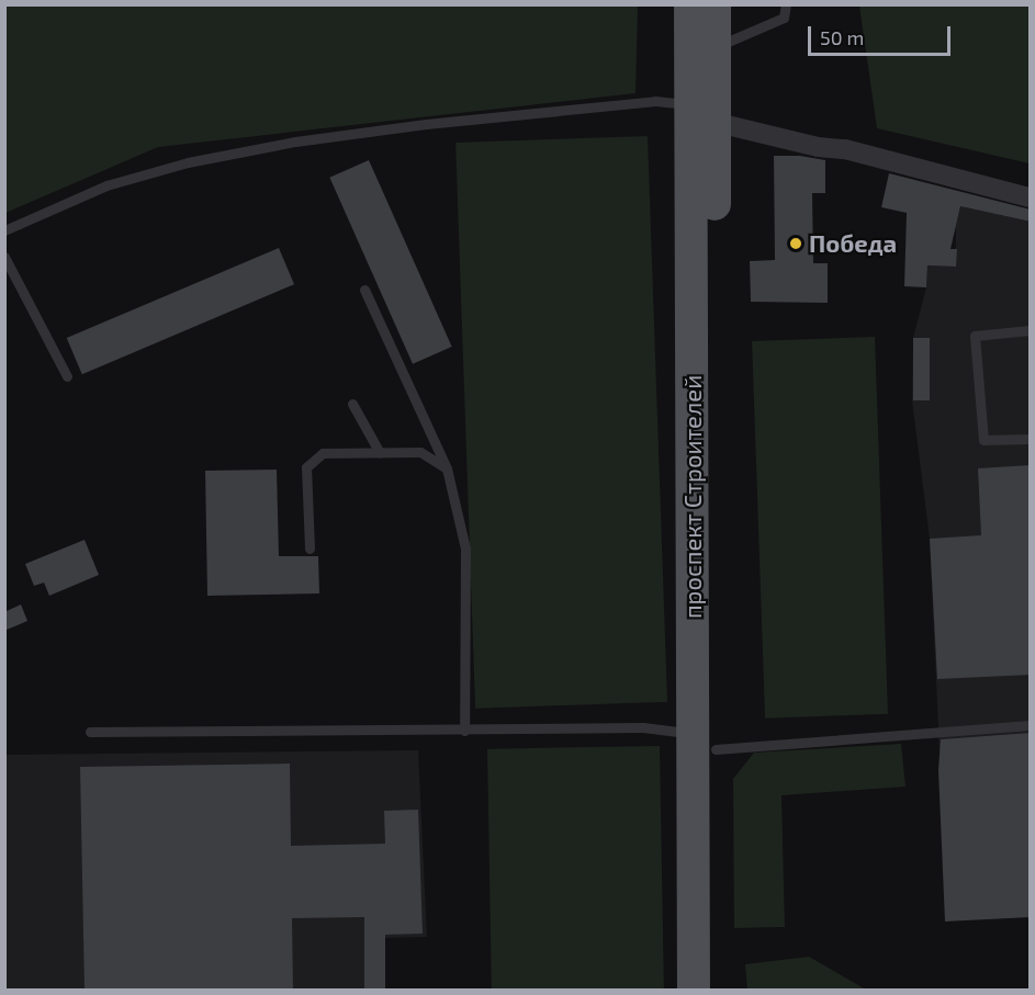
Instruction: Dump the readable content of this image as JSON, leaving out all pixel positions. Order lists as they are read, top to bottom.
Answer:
{
  "streets": {
    "main road": ["проспект Строителей"]
  },
  "places": ["Победа"],
  "scale_bar": "50 m"
}
